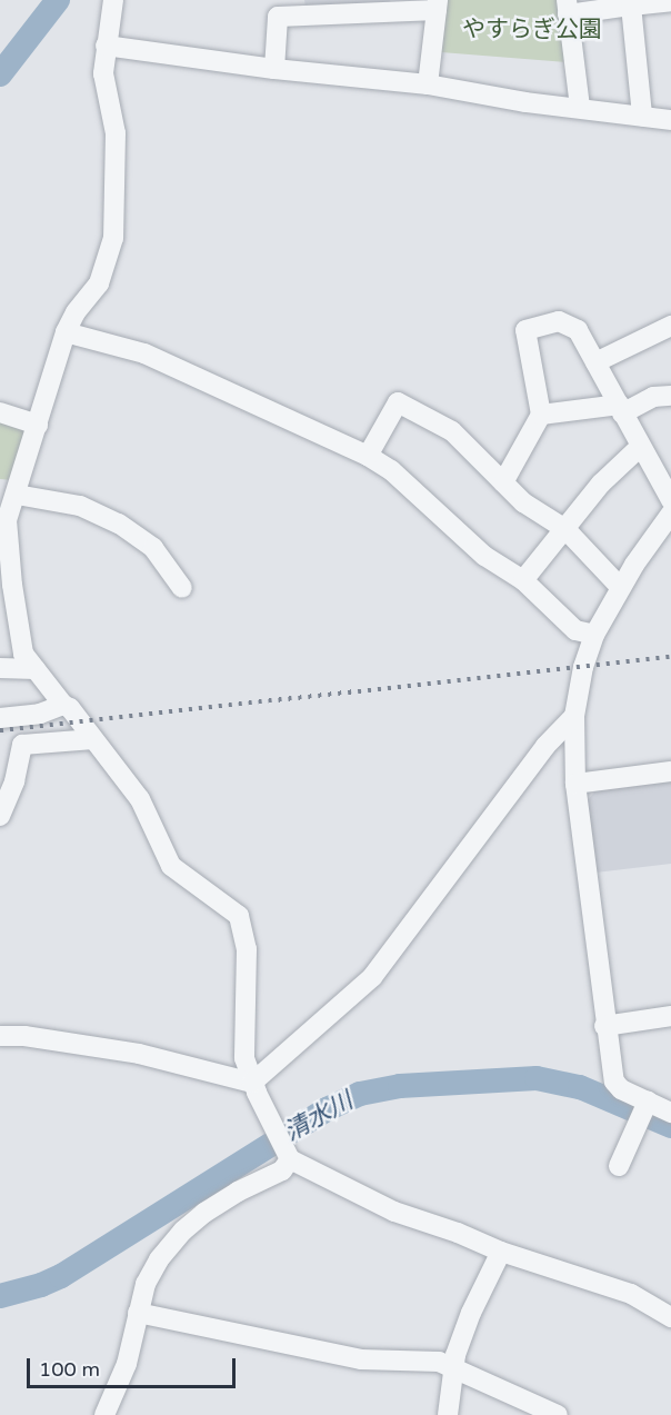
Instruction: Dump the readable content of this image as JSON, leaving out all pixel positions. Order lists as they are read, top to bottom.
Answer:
{
  "water": ["清水川"],
  "parks": ["やすらぎ公園"],
  "scale_bar": "100 m"
}
